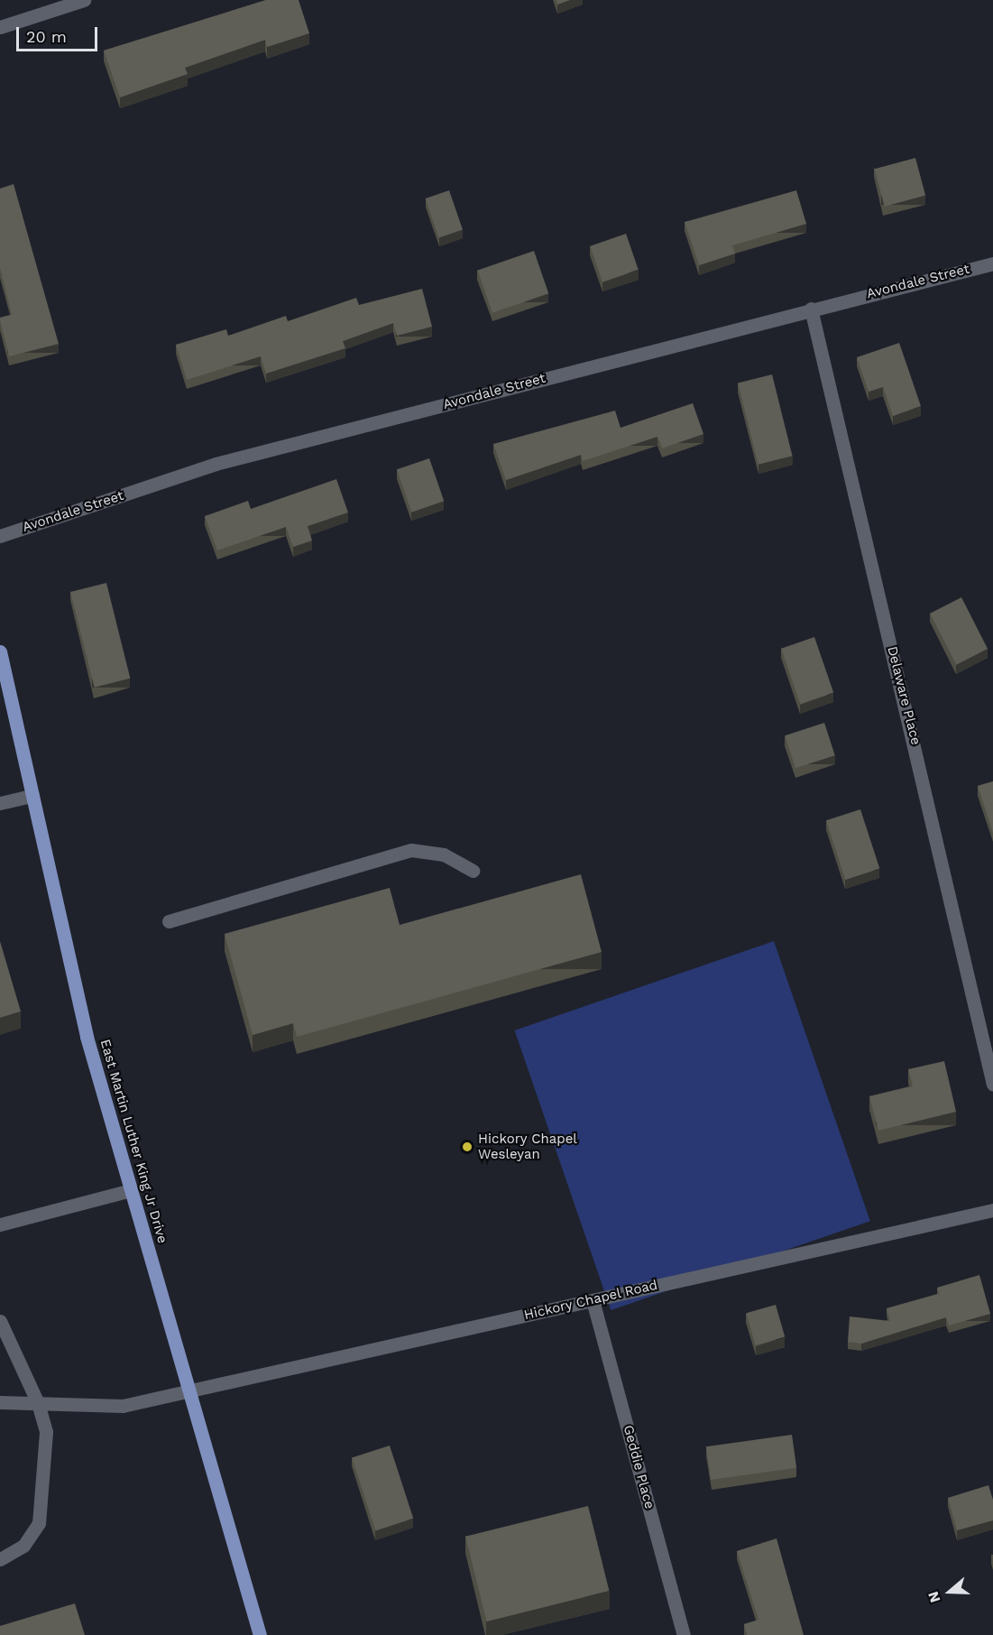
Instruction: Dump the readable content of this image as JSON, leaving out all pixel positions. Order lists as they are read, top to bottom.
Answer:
{
  "streets": {
    "main road": ["East Martin Luther King Jr Drive"],
    "street": [
      "Avondale Street",
      "Delaware Place",
      "Hickory Chapel Road",
      "Geddie Place"
    ]
  },
  "crossings": [
    ["Avondale Street", "Delaware Place"],
    ["East Martin Luther King Jr Drive", "Hickory Chapel Road"],
    ["Hickory Chapel Road", "Geddie Place"]
  ],
  "places": ["Hickory Chapel Wesleyan"],
  "scale_bar": "20 m",
  "north": "left"
}
